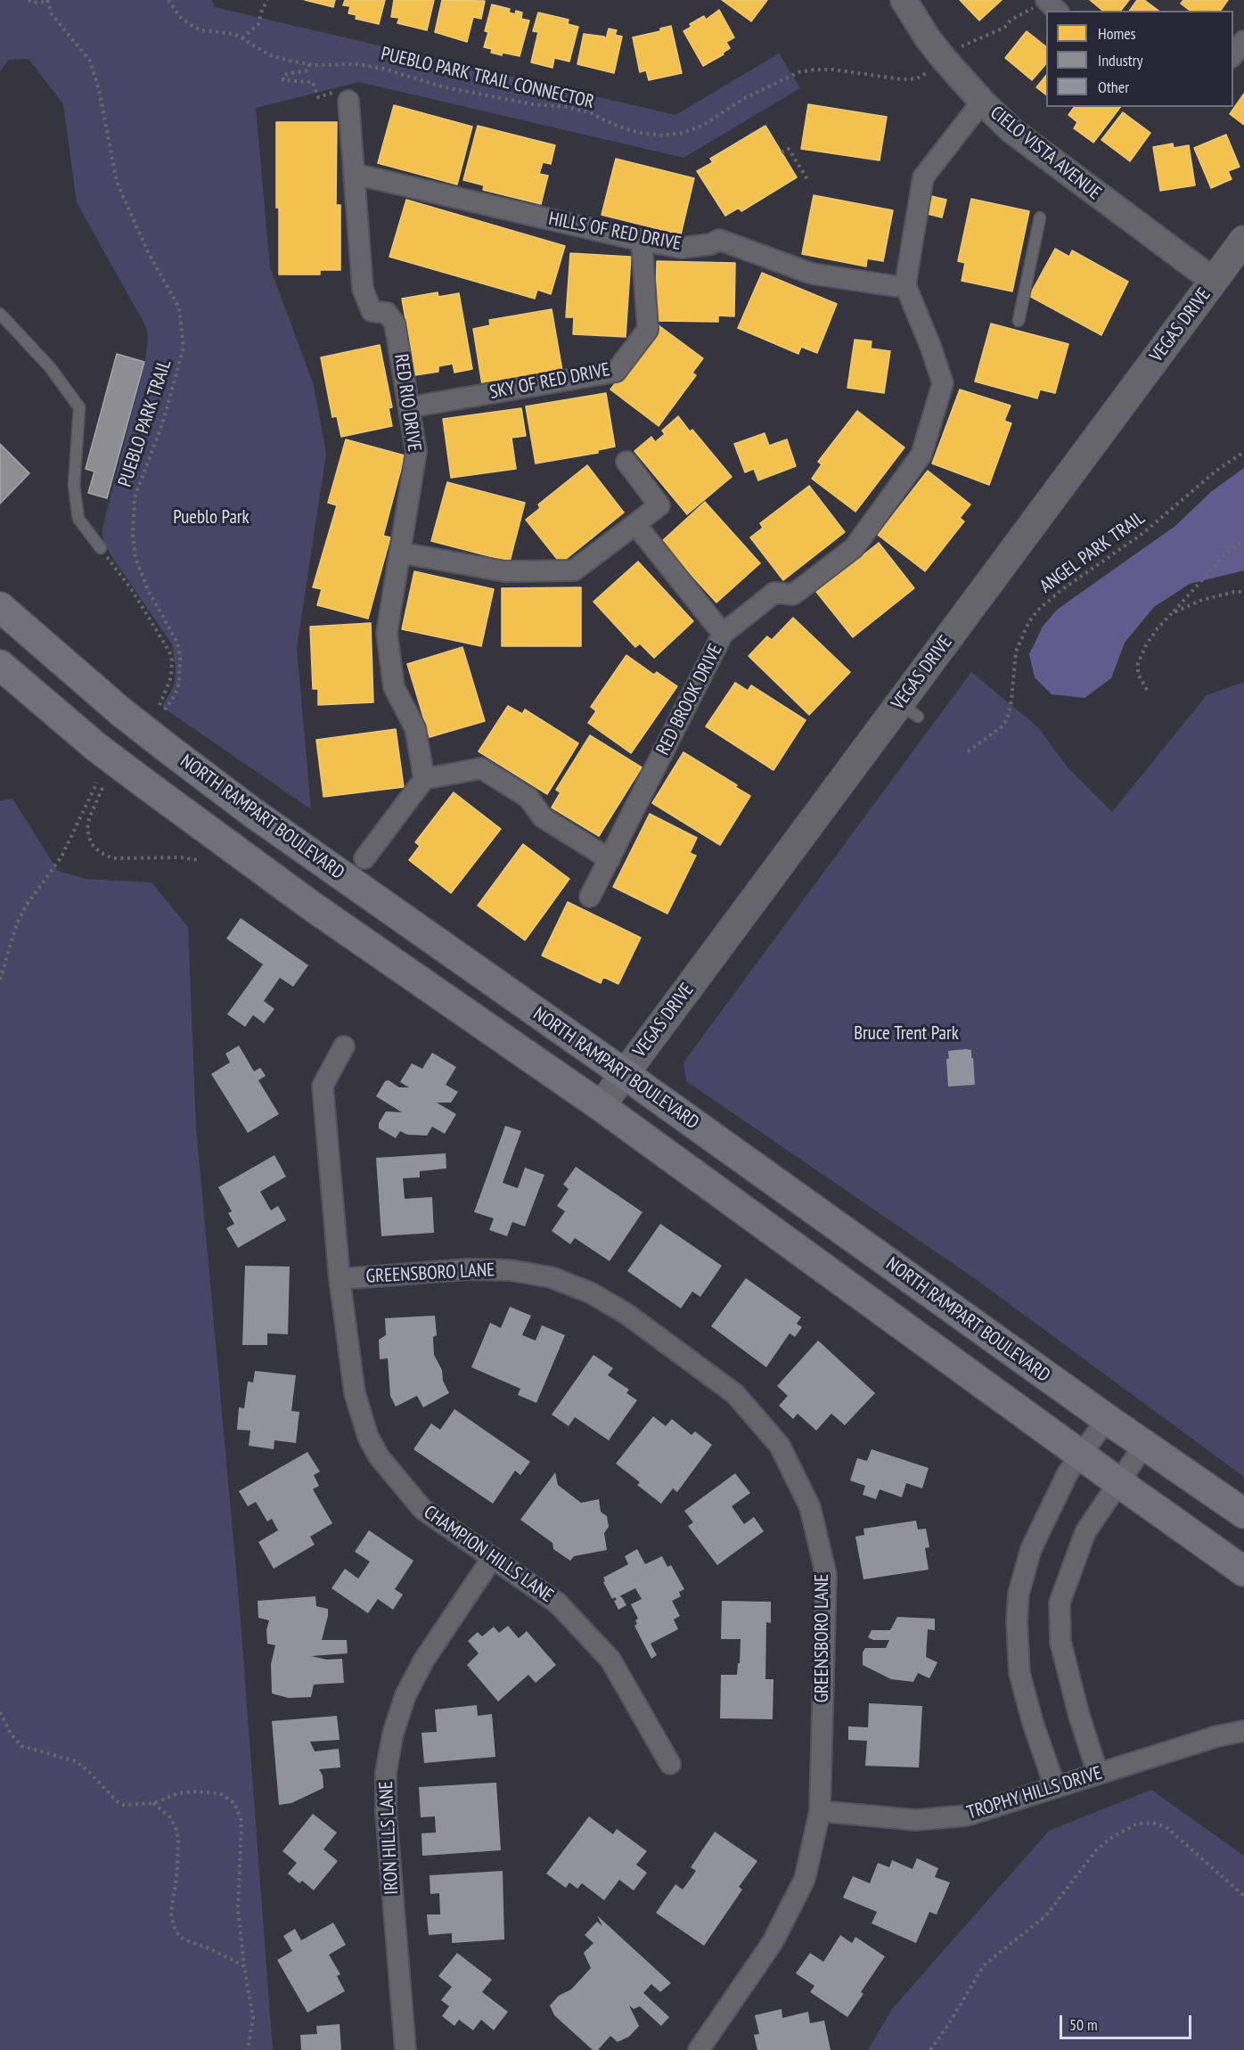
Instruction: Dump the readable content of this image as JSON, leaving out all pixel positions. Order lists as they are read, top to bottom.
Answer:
{
  "streets": {
    "main road": ["VEGAS DRIVE", "NORTH RAMPART BOULEVARD"],
    "street": [
      "CIELO VISTA AVENUE",
      "HILLS OF RED DRIVE",
      "SKY OF RED DRIVE",
      "RED RIO DRIVE",
      "RED BROOK DRIVE",
      "GREENSBORO LANE",
      "CHAMPION HILLS LANE",
      "TROPHY HILLS DRIVE",
      "IRON HILLS LANE"
    ],
    "path": ["PUEBLO PARK TRAIL CONNECTOR", "PUEBLO PARK TRAIL", "ANGEL PARK TRAIL"]
  },
  "crossings": [
    ["CIELO VISTA AVENUE", "VEGAS DRIVE"],
    ["HILLS OF RED DRIVE", "SKY OF RED DRIVE"],
    ["HILLS OF RED DRIVE", "RED RIO DRIVE"],
    ["HILLS OF RED DRIVE", "RED BROOK DRIVE"],
    ["VEGAS DRIVE", "NORTH RAMPART BOULEVARD"],
    ["SKY OF RED DRIVE", "RED RIO DRIVE"],
    ["GREENSBORO LANE", "CHAMPION HILLS LANE"],
    ["GREENSBORO LANE", "TROPHY HILLS DRIVE"],
    ["CHAMPION HILLS LANE", "IRON HILLS LANE"]
  ],
  "parks": ["Pueblo Park", "Bruce Trent Park"],
  "legend": ["Homes", "Industry", "Other"],
  "scale_bar": "50 m"
}
